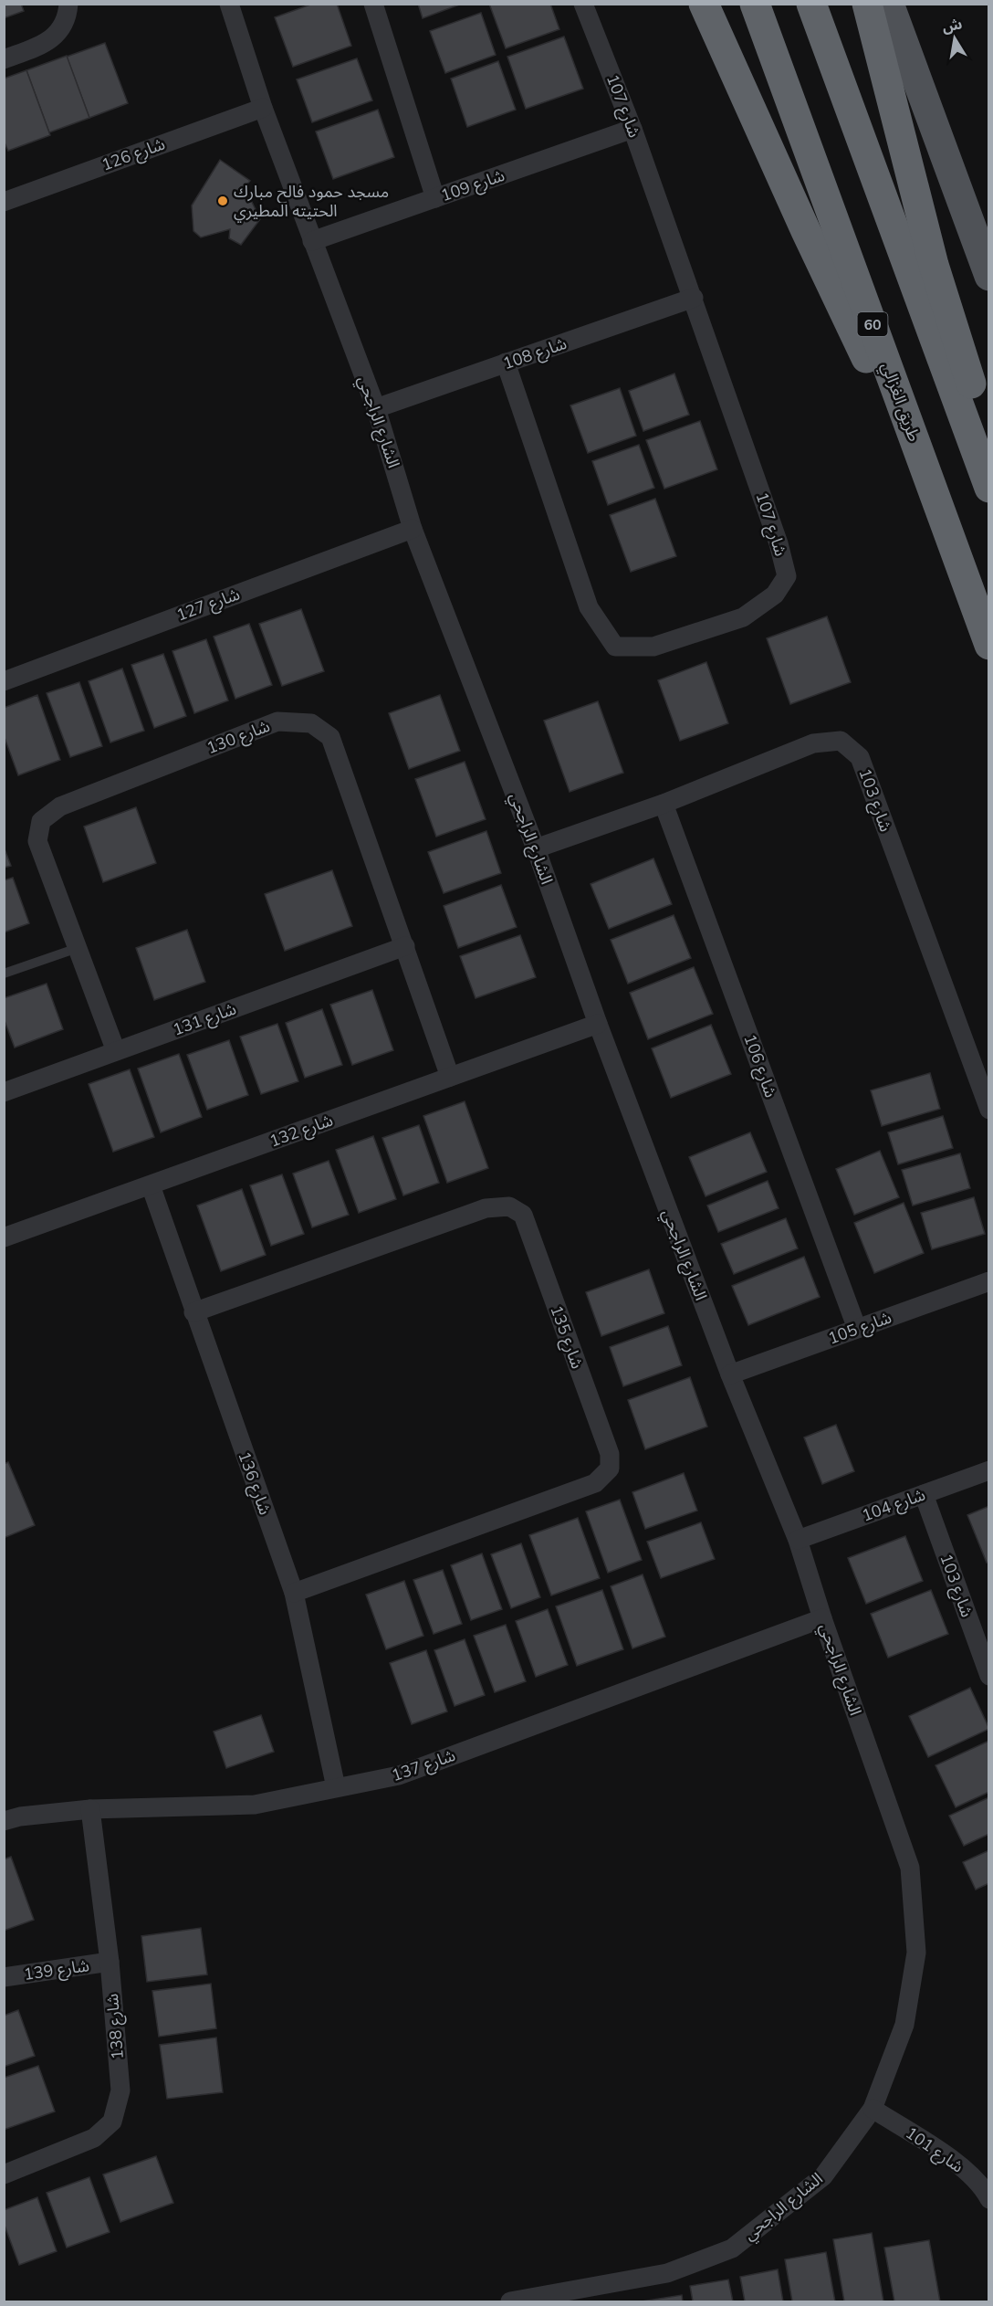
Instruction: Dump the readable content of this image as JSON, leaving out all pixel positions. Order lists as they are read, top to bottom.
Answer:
{
  "streets": {
    "highway": ["60", "طريق الغزالي"],
    "street": [
      "شارع 107",
      "شارع 126",
      "شارع 109",
      "شارع 108",
      "الشارع الراجحي",
      "شارع 127",
      "شارع 130",
      "شارع 103",
      "شارع 131",
      "شارع 106",
      "شارع 132",
      "شارع 105",
      "شارع 135",
      "شارع 136",
      "شارع 104",
      "شارع 137",
      "شارع 139",
      "شارع 138",
      "شارع 101"
    ]
  },
  "crossings": [
    ["شارع 107", "شارع 109"],
    ["شارع 107", "شارع 108"],
    ["شارع 126", "الشارع الراجحي"],
    ["شارع 109", "الشارع الراجحي"],
    ["شارع 108", "الشارع الراجحي"],
    ["الشارع الراجحي", "شارع 127"],
    ["الشارع الراجحي", "شارع 103"],
    ["الشارع الراجحي", "شارع 132"],
    ["الشارع الراجحي", "شارع 105"],
    ["الشارع الراجحي", "شارع 104"],
    ["الشارع الراجحي", "شارع 137"],
    ["الشارع الراجحي", "شارع 101"],
    ["شارع 130", "شارع 131"],
    ["شارع 130", "شارع 132"],
    ["شارع 103", "شارع 106"],
    ["شارع 103", "شارع 104"],
    ["شارع 106", "شارع 105"],
    ["شارع 132", "شارع 136"],
    ["شارع 135", "شارع 136"],
    ["شارع 136", "شارع 137"],
    ["شارع 137", "شارع 138"],
    ["شارع 139", "شارع 138"]
  ],
  "places": ["مسجد حمود فالح مبارك الحتيته المطيري"],
  "north": "top"
}
